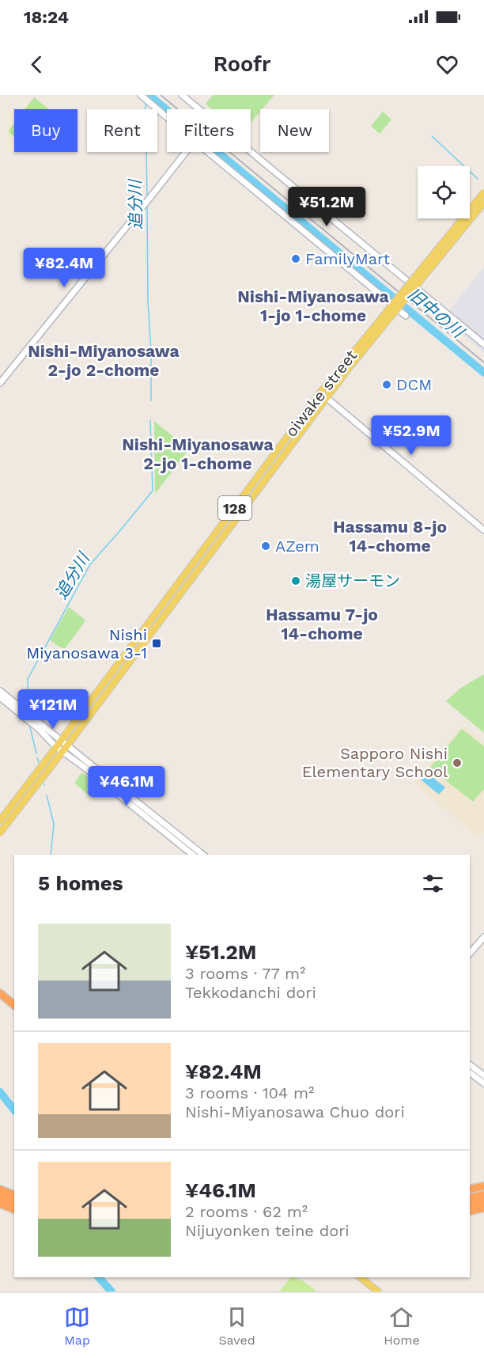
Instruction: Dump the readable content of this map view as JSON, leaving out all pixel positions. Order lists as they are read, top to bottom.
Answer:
{
  "streets": {
    "main road": ["oiwake street", "128"]
  },
  "crossings": [
    ["oiwake street", "128"]
  ],
  "districts": [
    "Nishi-Miyanosawa 1-jo 1-chome",
    "Nishi-Miyanosawa 2-jo 2-chome",
    "Nishi-Miyanosawa 2-jo 1-chome",
    "Hassamu 8-jo 14-chome",
    "Hassamu 7-jo 14-chome"
  ],
  "water": ["追分川", "旧中の川"],
  "places": {
    "other": [
      "FamilyMart",
      "DCM",
      "AZem",
      "湯屋サーモン",
      "Sapporo Nishi Elementary School"
    ],
    "transit": ["Nishi Miyanosawa 3-1"]
  },
  "page": {
    "status": "18:24",
    "header": "Roofr",
    "chip": [
      "Buy",
      "Rent",
      "Filters",
      "New"
    ],
    "price": [
      "¥51.2M",
      "¥82.4M",
      "¥52.9M",
      "¥121M",
      "¥46.1M"
    ],
    "heading": "5 homes",
    "list": [
      {
        "name": "¥51.2M",
        "note": "3 rooms · 77 m² · Tekkodanchi dori"
      },
      {
        "name": "¥82.4M",
        "note": "3 rooms · 104 m² · Nishi-Miyanosawa Chuo dori"
      },
      {
        "name": "¥46.1M",
        "note": "2 rooms · 62 m² · Nijuyonken teine dori"
      }
    ],
    "tabs": ["Map", "Saved", "Home"]
  }
}
